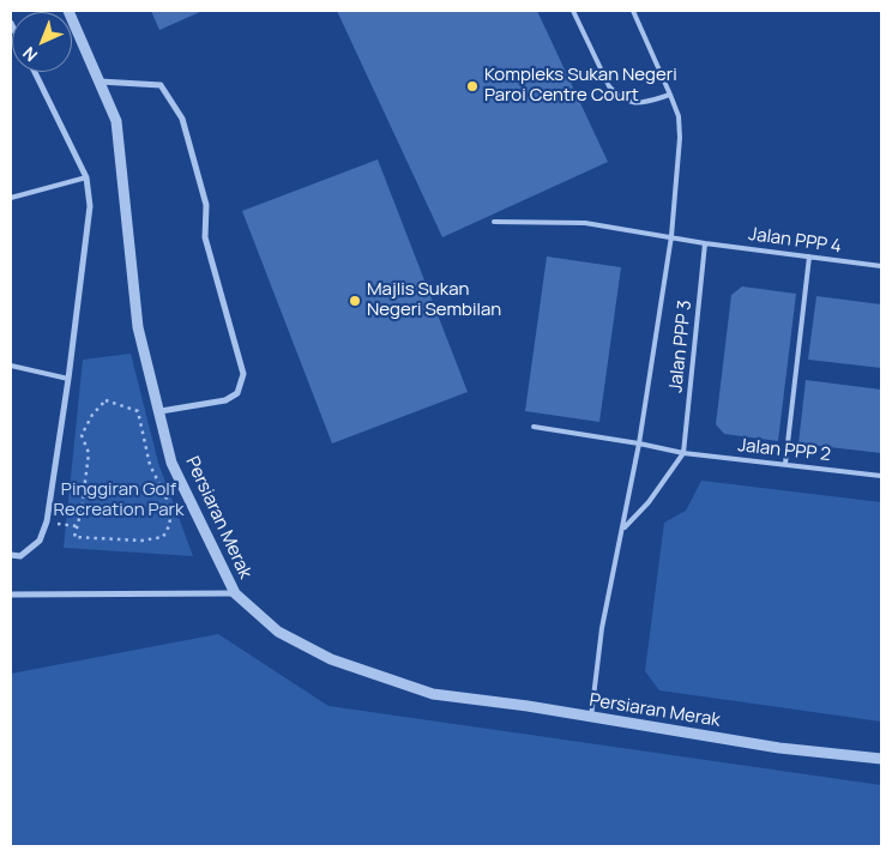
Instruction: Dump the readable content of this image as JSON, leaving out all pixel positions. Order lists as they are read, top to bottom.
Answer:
{
  "streets": {
    "street": ["Persiaran Merak"],
    "lane": ["Jalan PPP 4", "Jalan PPP 3", "Jalan PPP 2"]
  },
  "crossings": [
    ["Jalan PPP 4", "Jalan PPP 3"],
    ["Jalan PPP 3", "Jalan PPP 2"]
  ],
  "parks": ["Pinggiran Golf Recreation Park"],
  "places": ["Kompleks Sukan Negeri Paroi Centre Court", "Majlis Sukan Negeri Sembilan"],
  "north": "bottom left"
}
